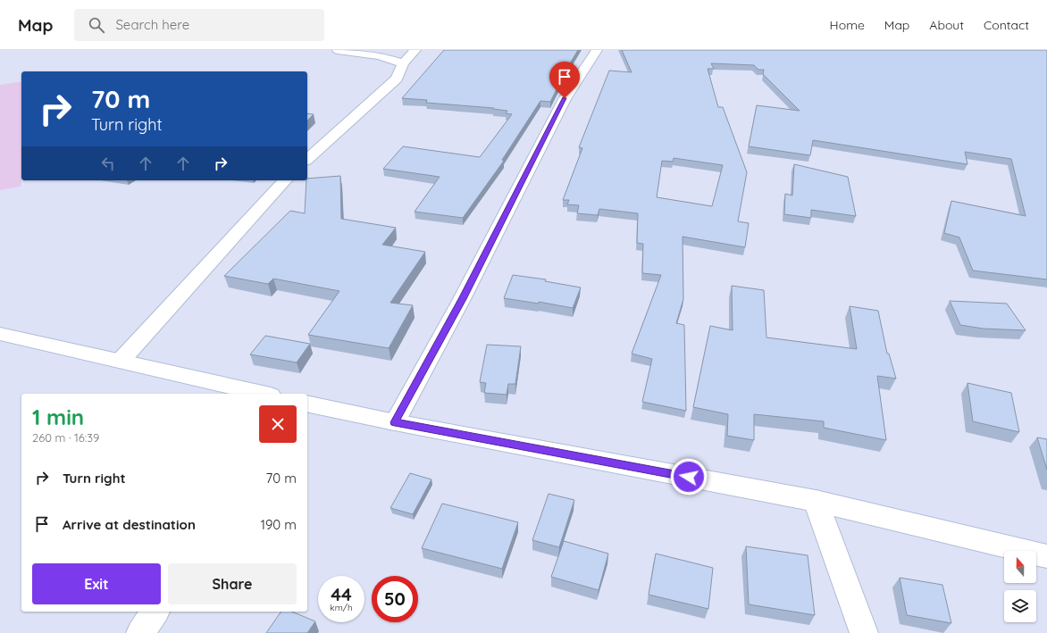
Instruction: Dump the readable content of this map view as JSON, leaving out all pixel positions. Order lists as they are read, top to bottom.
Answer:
{
  "north": "top",
  "page": {
    "header": "Map",
    "search": "Search here",
    "nav": [
      "Home",
      "Map",
      "About",
      "Contact"
    ],
    "turn": ["70 m", "Turn right"],
    "heading": ["1 min", "260 m · 16:39"],
    "list": [
      {
        "name": "Turn right",
        "value": "70 m"
      },
      {
        "name": "Arrive at destination",
        "value": "190 m"
      }
    ],
    "buttons": ["Exit", "Share"],
    "speed": "44 km/h",
    "limit": "50"
  }
}
